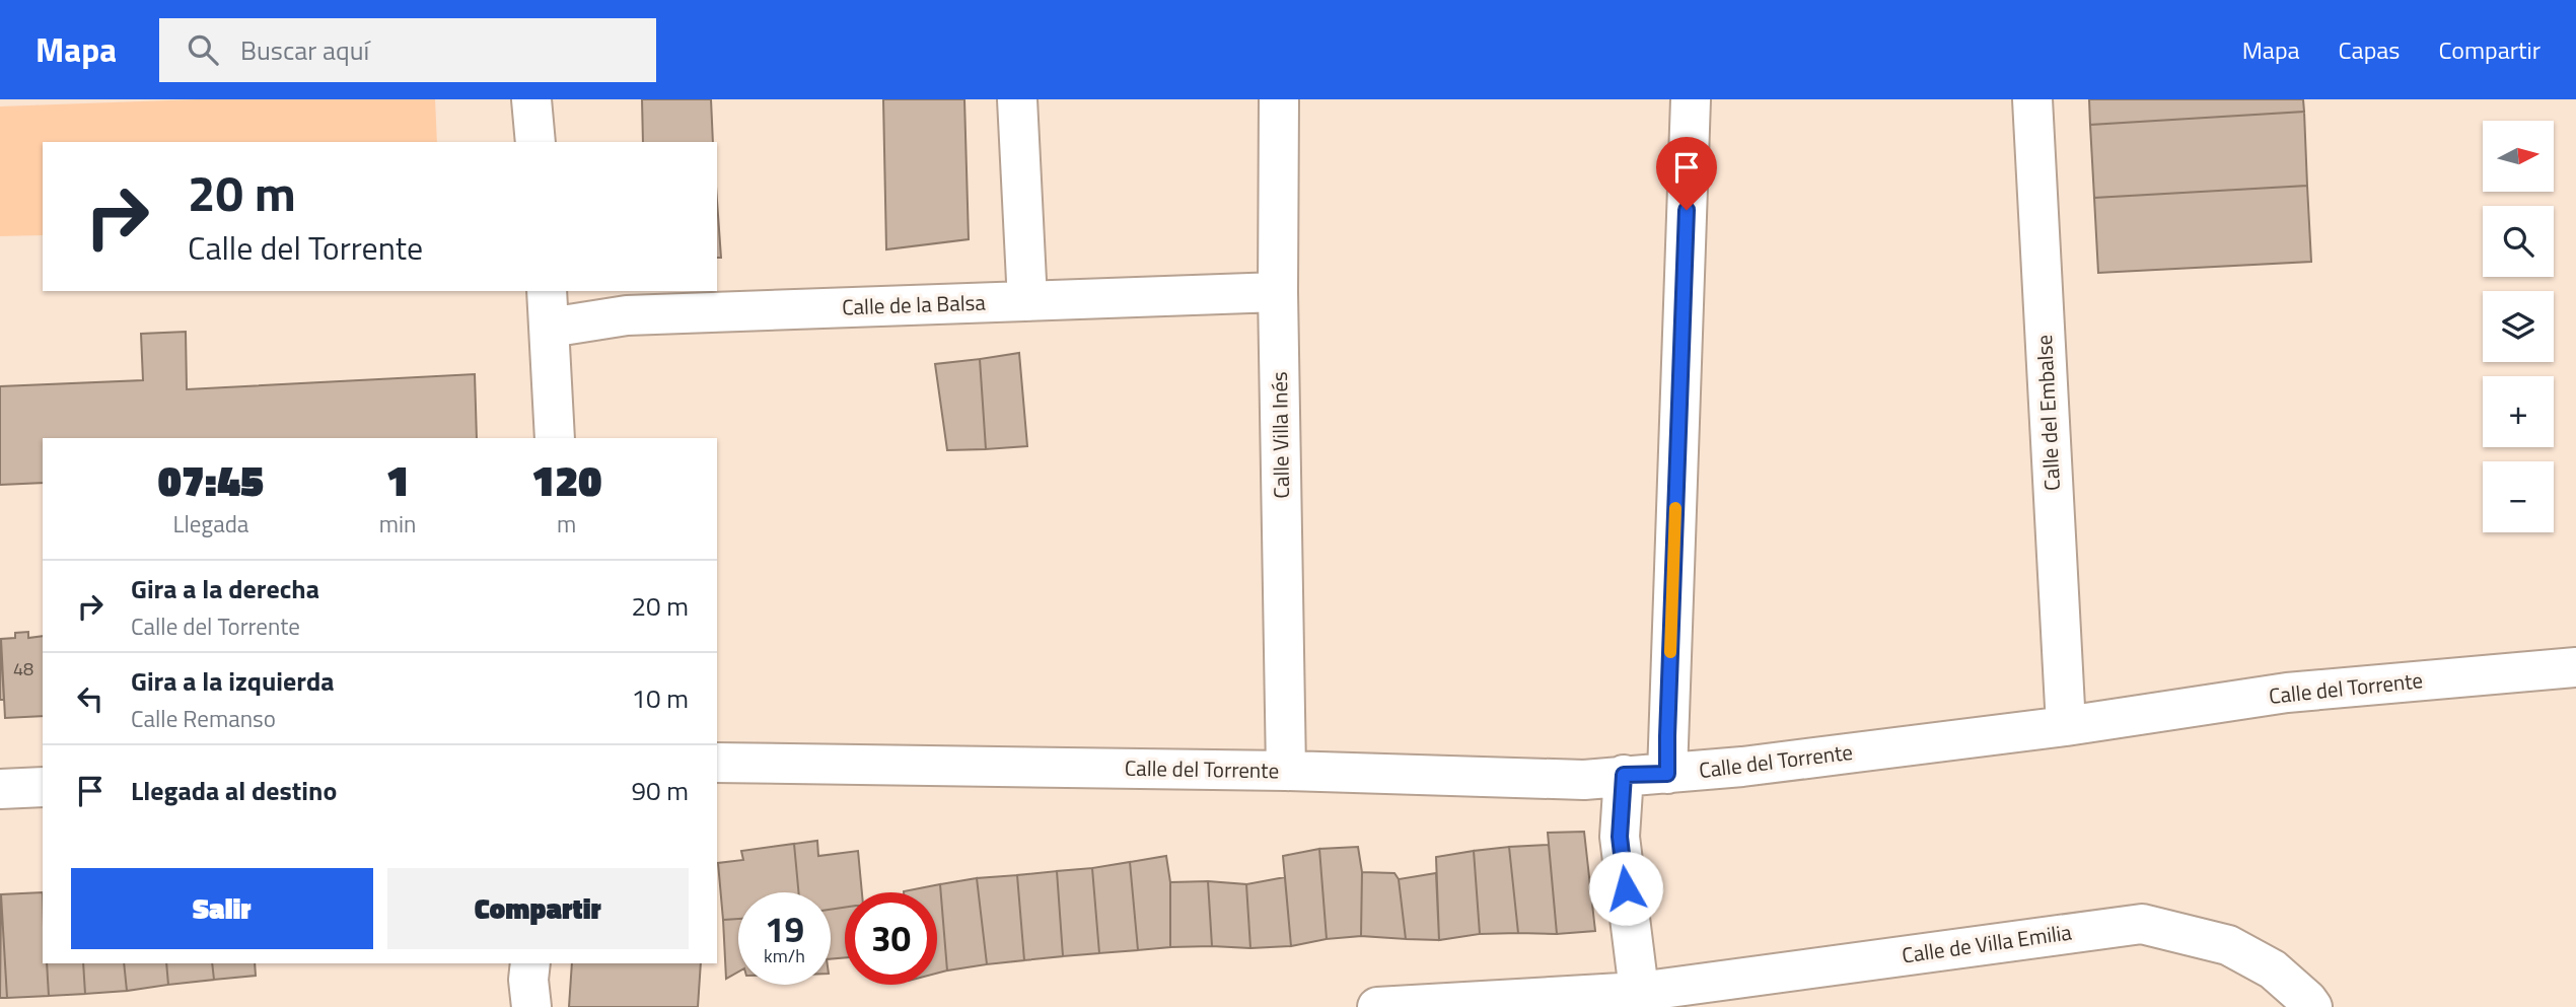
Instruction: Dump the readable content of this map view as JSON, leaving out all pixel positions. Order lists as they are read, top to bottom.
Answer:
{
  "streets": {
    "street": [
      "Calle de la Balsa",
      "Calle del Embalse",
      "Calle Villa Inés",
      "Calle del Torrente",
      "Calle de Villa Emilia"
    ]
  },
  "crossings": [
    ["Calle de la Balsa", "Calle Villa Inés"],
    ["Calle del Embalse", "Calle del Torrente"],
    ["Calle Villa Inés", "Calle del Torrente"]
  ],
  "house_numbers": ["48"],
  "north": "right",
  "page": {
    "header": "Mapa",
    "search": "Buscar aquí",
    "nav": ["Mapa", "Capas", "Compartir"],
    "map_buttons": ["+", "−"],
    "turn": ["20 m", "Calle del Torrente"],
    "eta": [
      "07:45",
      "Llegada",
      "1",
      "min",
      "120",
      "m"
    ],
    "list": [
      {
        "name": "Gira a la derecha",
        "note": "Calle del Torrente",
        "value": "20 m"
      },
      {
        "name": "Gira a la izquierda",
        "note": "Calle Remanso",
        "value": "10 m"
      },
      {
        "name": "Llegada al destino",
        "value": "90 m"
      }
    ],
    "buttons": ["Salir", "Compartir"],
    "speed": "19 km/h",
    "limit": "30"
  }
}
